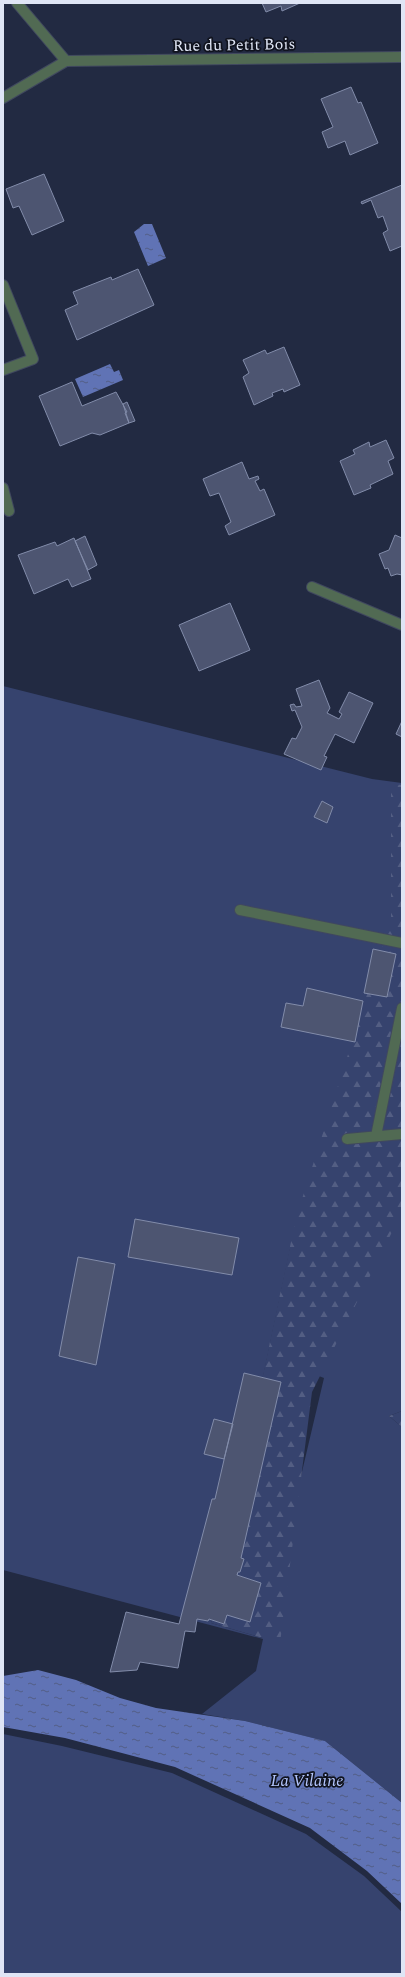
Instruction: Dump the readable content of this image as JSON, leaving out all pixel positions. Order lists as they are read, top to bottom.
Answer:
{
  "streets": {
    "street": ["Rue du Petit Bois"]
  },
  "water": ["La Vilaine"]
}
